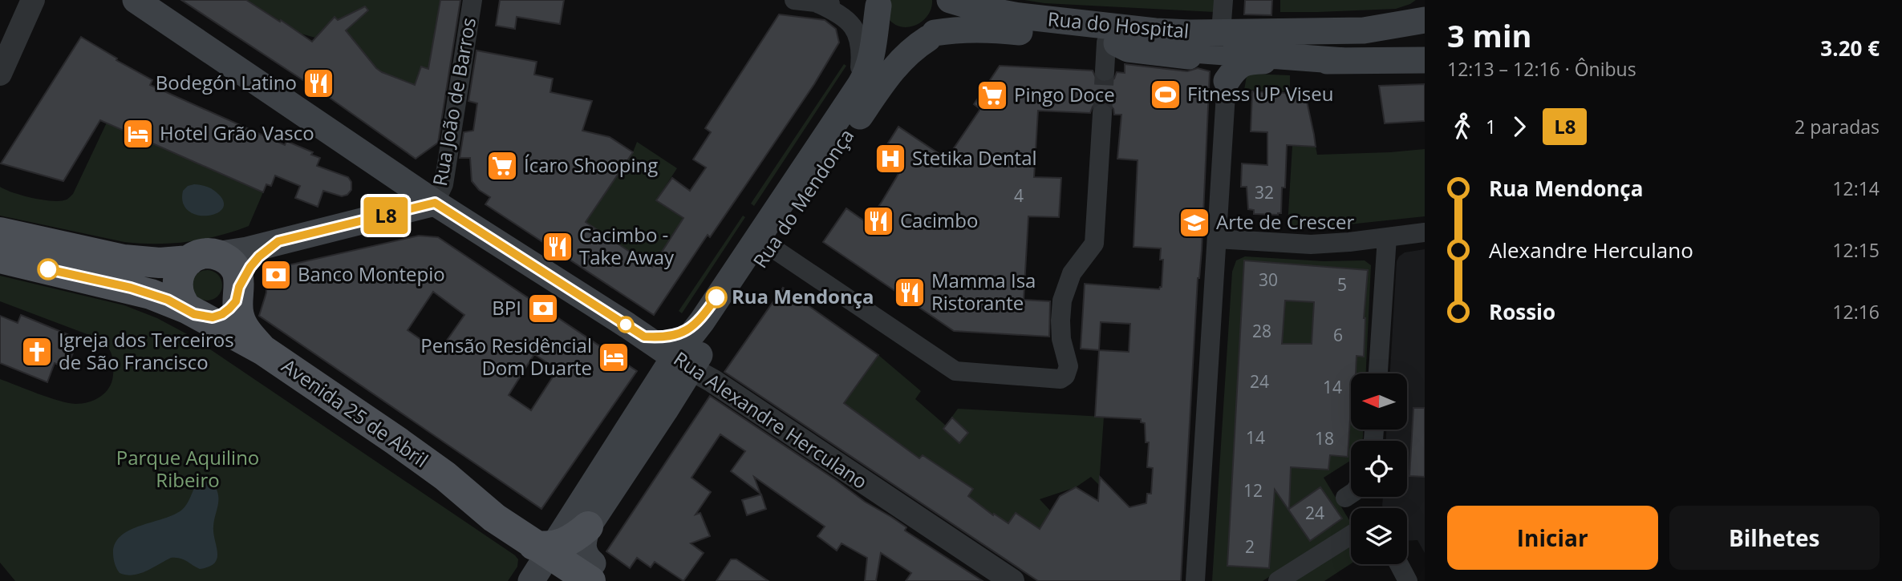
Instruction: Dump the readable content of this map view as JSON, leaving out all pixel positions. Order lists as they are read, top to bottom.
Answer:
{
  "streets": {
    "main road": [
      "Rua do Hospital",
      "Rua do Mendonça",
      "Avenida 25 de Abril",
      "Rua Alexandre Herculano"
    ],
    "street": ["Rua João de Barros"]
  },
  "crossings": [
    ["Rua do Hospital", "Rua do Mendonça"],
    ["Rua João de Barros", "Rua Alexandre Herculano"],
    ["Rua do Mendonça", "Rua Alexandre Herculano"]
  ],
  "parks": ["Parque Aquilino Ribeiro"],
  "places": {
    "restaurant": [
      "Bodegón Latino",
      "Cacimbo",
      "Cacimbo - Take Away",
      "Mamma Isa Ristorante"
    ],
    "sports": ["Fitness UP Viseu"],
    "supermarket": ["Pingo Doce", "Ícaro Shooping"],
    "hotel": ["Hotel Grão Vasco", "Pensão Residêncial Dom Duarte"],
    "hospital": ["Stetika Dental"],
    "school or university": ["Arte de Crescer"],
    "bank": ["Banco Montepio", "BPI"],
    "other": ["Rua Mendonça"],
    "church": ["Igreja dos Terceiros de São Francisco"]
  },
  "lines": ["bus line L8"],
  "house_numbers": [
    "32",
    "4",
    "30",
    "5",
    "28",
    "6",
    "24",
    "14",
    "14",
    "18",
    "12",
    "24",
    "2"
  ],
  "north": "left",
  "page": {
    "on_map": "L8",
    "heading": ["3 min", "12:13 – 12:16 · Ônibus", "3.20 €"],
    "legs": ["1", "L8", "2 paradas"],
    "list": [
      {
        "name": "Rua Mendonça",
        "value": "12:14"
      },
      {
        "name": "Alexandre Herculano",
        "value": "12:15"
      },
      {
        "name": "Rossio",
        "value": "12:16"
      }
    ],
    "buttons": ["Iniciar", "Bilhetes"]
  }
}
